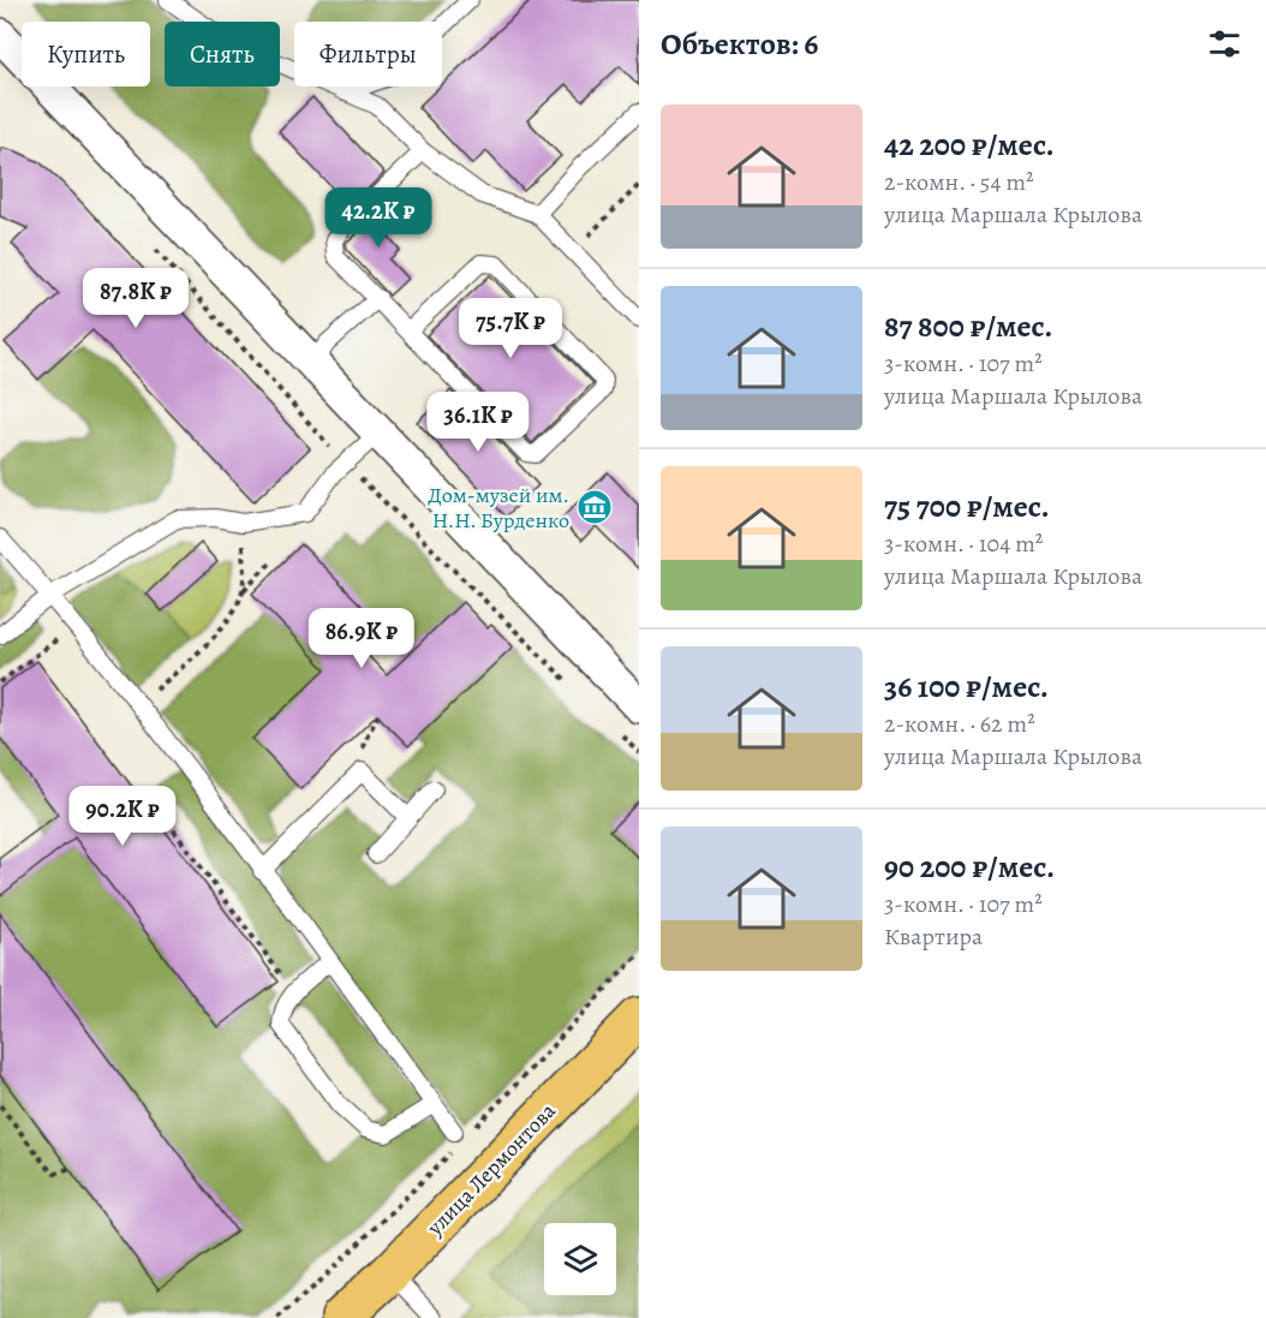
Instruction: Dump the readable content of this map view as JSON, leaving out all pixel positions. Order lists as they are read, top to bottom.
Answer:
{
  "streets": {
    "main road": ["улица Лермонтова"]
  },
  "places": {
    "museum": ["Дом-музей им. Н.Н. Бурденко"]
  },
  "page": {
    "heading": "Объектов: 6",
    "chip": ["Купить", "Снять", "Фильтры"],
    "list": [
      {
        "name": "42 200 ₽/мес.",
        "note": "2-комн. · 54 m² · улица Маршала Крылова"
      },
      {
        "name": "87 800 ₽/мес.",
        "note": "3-комн. · 107 m² · улица Маршала Крылова"
      },
      {
        "name": "75 700 ₽/мес.",
        "note": "3-комн. · 104 m² · улица Маршала Крылова"
      },
      {
        "name": "36 100 ₽/мес.",
        "note": "2-комн. · 62 m² · улица Маршала Крылова"
      },
      {
        "name": "90 200 ₽/мес.",
        "note": "3-комн. · 107 m² · Квартира"
      }
    ],
    "price": [
      "42.2K ₽",
      "87.8K ₽",
      "75.7K ₽",
      "36.1K ₽",
      "86.9K ₽",
      "90.2K ₽"
    ]
  }
}
